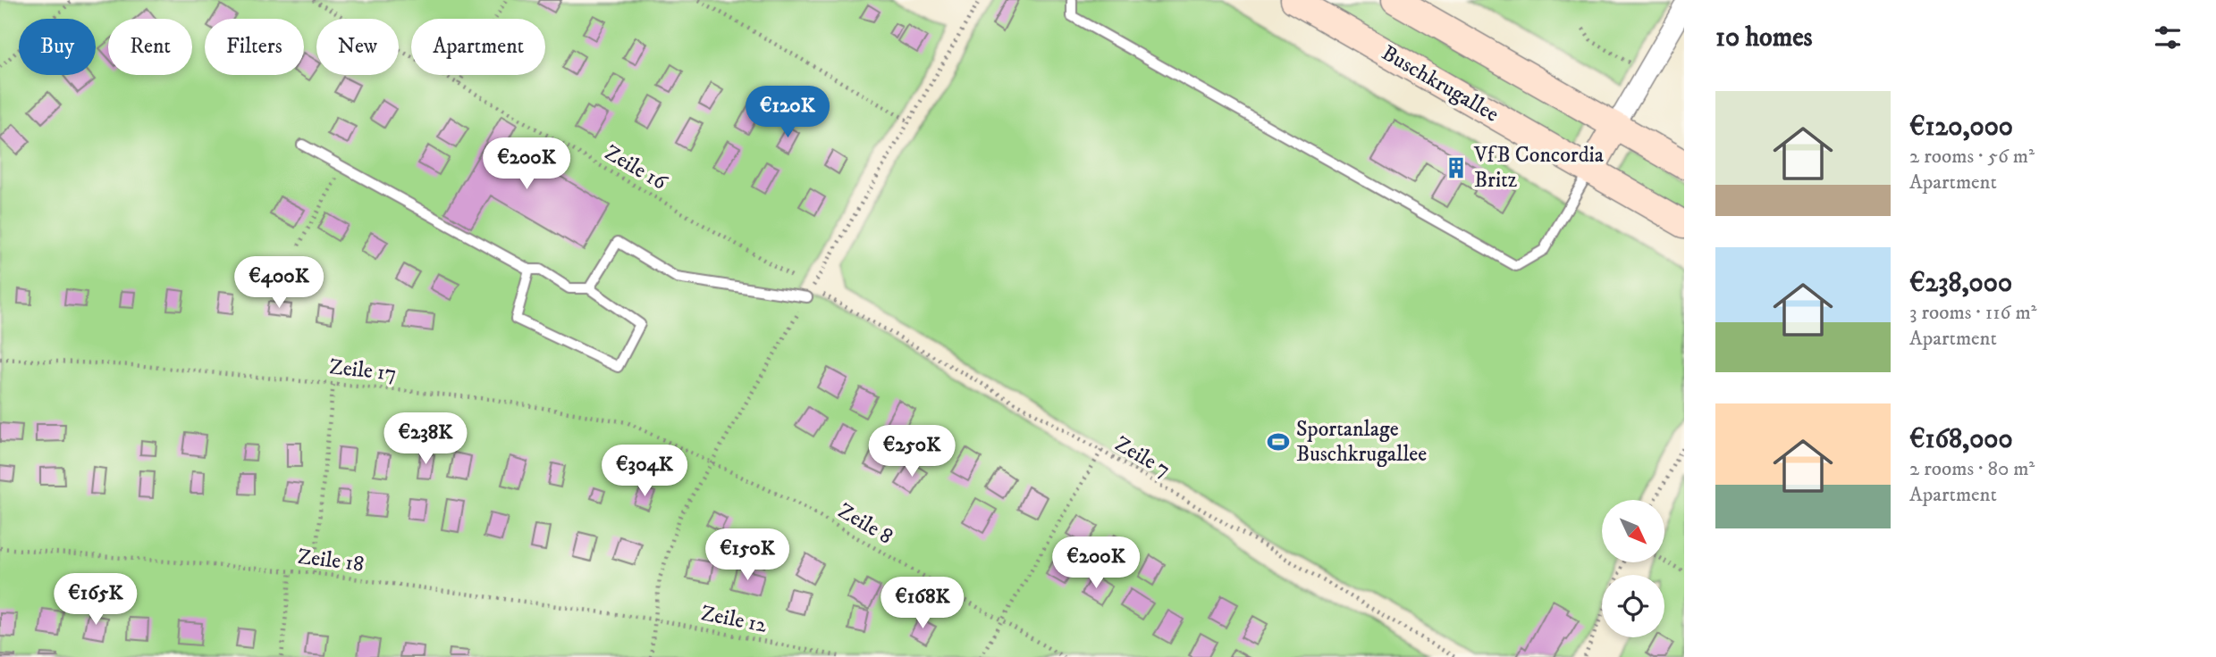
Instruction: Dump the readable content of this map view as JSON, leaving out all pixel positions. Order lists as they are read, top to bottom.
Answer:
{
  "streets": {
    "main road": ["Buschkrugallee"],
    "path": [
      "Zeile 16",
      "Zeile 17",
      "Zeile 7",
      "Zeile 8",
      "Zeile 18",
      "Zeile 12"
    ]
  },
  "crossings": [
    ["Zeile 16", "Zeile 7"],
    ["Zeile 17", "Zeile 8"],
    ["Zeile 18", "Zeile 12"]
  ],
  "places": {
    "building": ["VfB Concordia Britz"],
    "sports": ["Sportanlage Buschkrugallee"]
  },
  "north": "bottom right",
  "page": {
    "heading": "10 homes",
    "chip": [
      "Buy",
      "Rent",
      "Filters",
      "New",
      "Apartment"
    ],
    "list": [
      {
        "name": "€120,000",
        "note": "2 rooms · 56 m² · Apartment"
      },
      {
        "name": "€238,000",
        "note": "3 rooms · 116 m² · Apartment"
      },
      {
        "name": "€168,000",
        "note": "2 rooms · 80 m² · Apartment"
      }
    ],
    "price": [
      "€120K",
      "€200K",
      "€400K",
      "€238K",
      "€250K",
      "€304K",
      "€150K",
      "€200K",
      "€165K",
      "€168K"
    ]
  }
}
